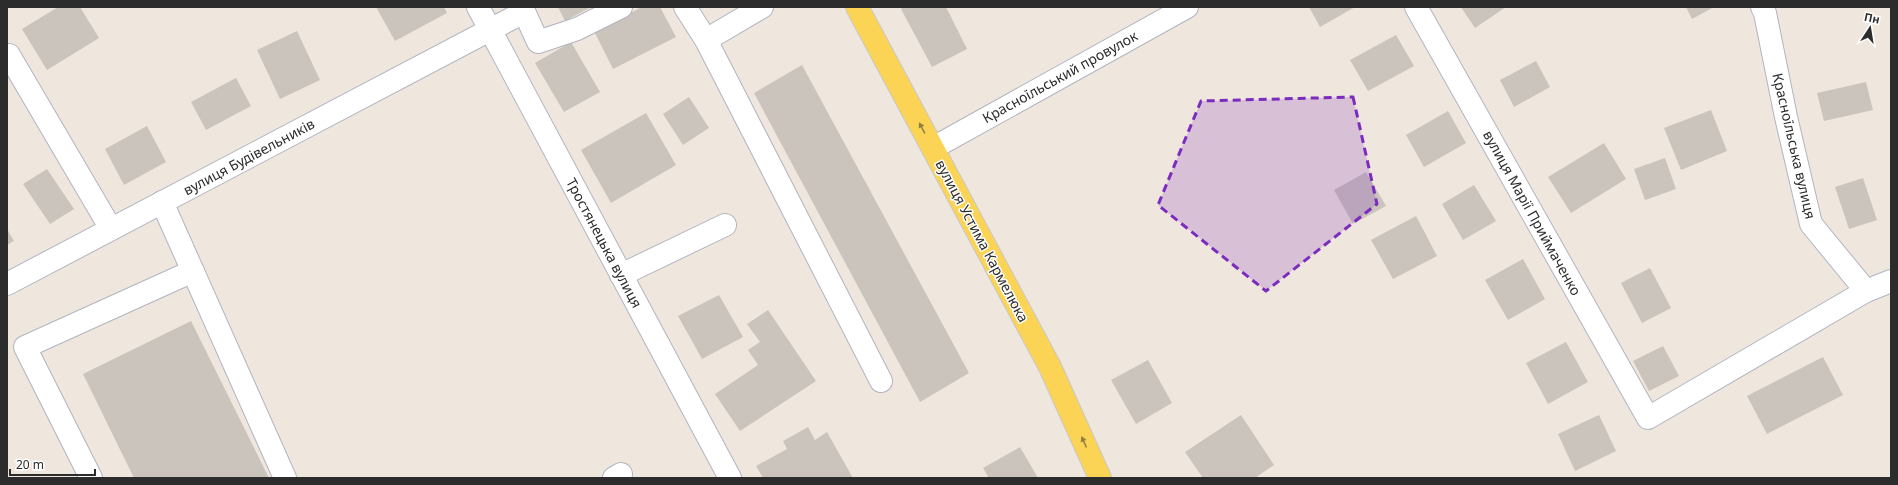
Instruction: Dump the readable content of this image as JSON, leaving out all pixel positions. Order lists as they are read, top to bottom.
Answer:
{
  "streets": {
    "main road": ["вулиця Устима Кармелюка"],
    "street": [
      "Красноїльський провулок",
      "Красноїльська вулиця",
      "вулиця Будівельників",
      "вулиця Марії Приймаченко",
      "Тростянецька вулиця"
    ]
  },
  "crossings": [
    ["Красноїльський провулок", "вулиця Устима Кармелюка"],
    ["Красноїльська вулиця", "вулиця Марії Приймаченко"],
    ["вулиця Будівельників", "Тростянецька вулиця"]
  ],
  "one_way": ["вулиця Устима Кармелюка"],
  "scale_bar": "20 m",
  "north": "top"
}
